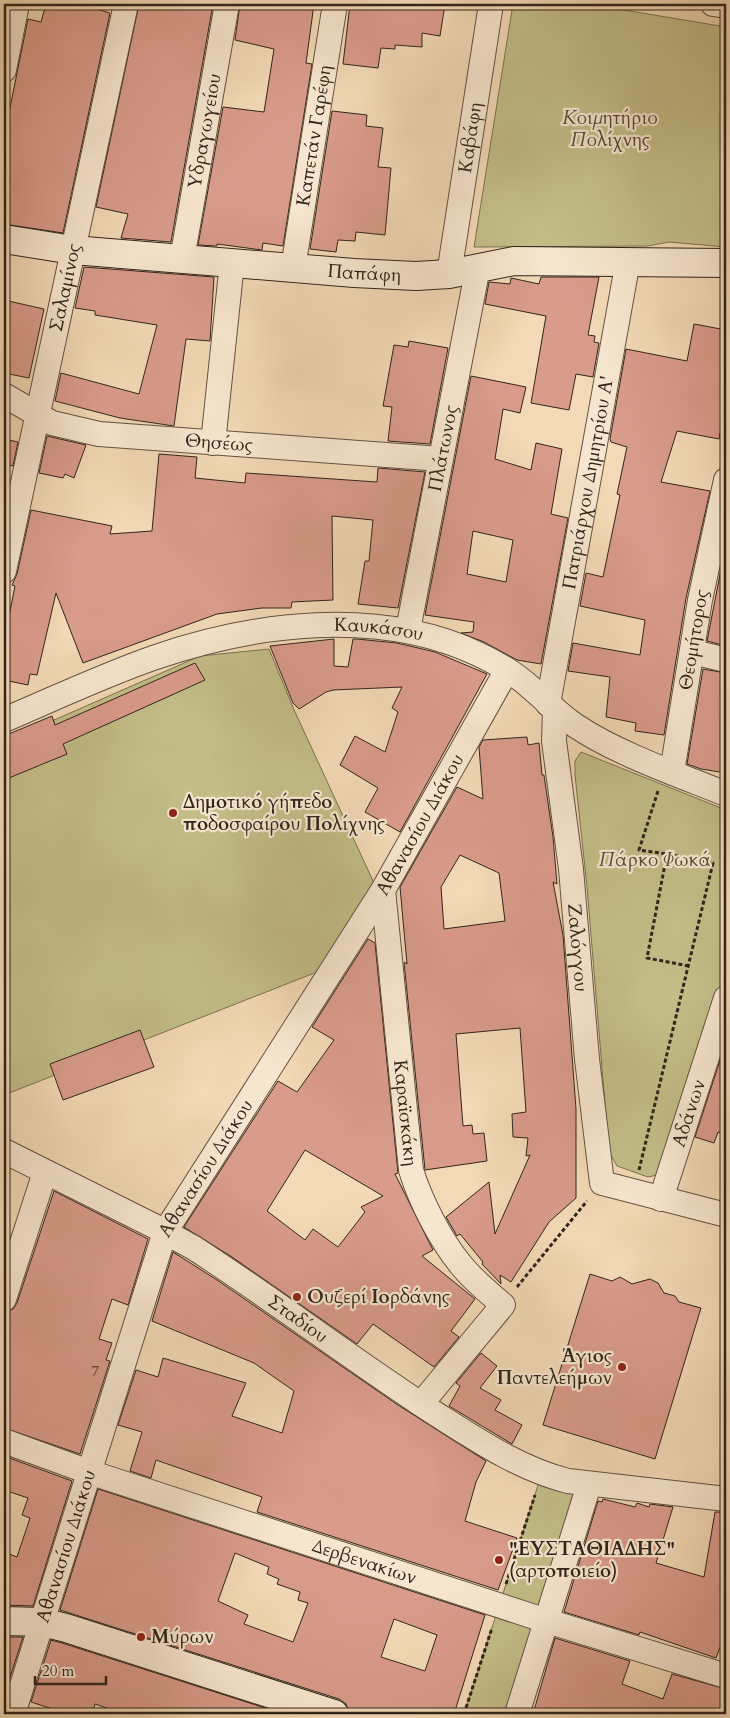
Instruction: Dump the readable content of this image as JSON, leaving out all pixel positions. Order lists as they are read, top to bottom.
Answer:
{
  "streets": {
    "street": [
      "Υδραγωγείου",
      "Καπετάν Γαρέφη",
      "Καβάφη",
      "Παπάφη",
      "Σαλαμίνος",
      "Θησέως",
      "Πλάτωνος",
      "Πατριάρχου Δημητρίου Α'",
      "Καυκάσου",
      "Θεομήτορος",
      "Αθανασίου Διάκου",
      "Ζαλόγγου",
      "Καραϊσκάκη",
      "Αδάνων",
      "Σταδίου",
      "Δερβενακίων"
    ]
  },
  "crossings": [
    ["Υδραγωγείου", "Παπάφη"],
    ["Καπετάν Γαρέφη", "Παπάφη"],
    ["Καβάφη", "Παπάφη"],
    ["Παπάφη", "Σαλαμίνος"],
    ["Παπάφη", "Πλάτωνος"],
    ["Παπάφη", "Πατριάρχου Δημητρίου Α'"],
    ["Σαλαμίνος", "Θησέως"],
    ["Θησέως", "Πλάτωνος"],
    ["Πλάτωνος", "Καυκάσου"],
    ["Πατριάρχου Δημητρίου Α'", "Καυκάσου"],
    ["Πατριάρχου Δημητρίου Α'", "Ζαλόγγου"],
    ["Καυκάσου", "Θεομήτορος"],
    ["Καυκάσου", "Αθανασίου Διάκου"],
    ["Καυκάσου", "Ζαλόγγου"],
    ["Αθανασίου Διάκου", "Καραϊσκάκη"],
    ["Αθανασίου Διάκου", "Σταδίου"],
    ["Αθανασίου Διάκου", "Δερβενακίων"]
  ],
  "parks": ["Κοιμητήριο Πολίχνης", "Πάρκο Φωκά"],
  "places": [
    "Δημοτικό γήπεδο ποδοσφαίρου Πολίχνης",
    "Ουζερί Ιορδάνης",
    "Άγιος Παντελεήμων",
    "\"ΕΥΣΤΑΘΙΑΔΗΣ\" (αρτοποιείο)",
    "Μύρων"
  ],
  "house_numbers": ["7"],
  "scale_bar": "20 m"
}
